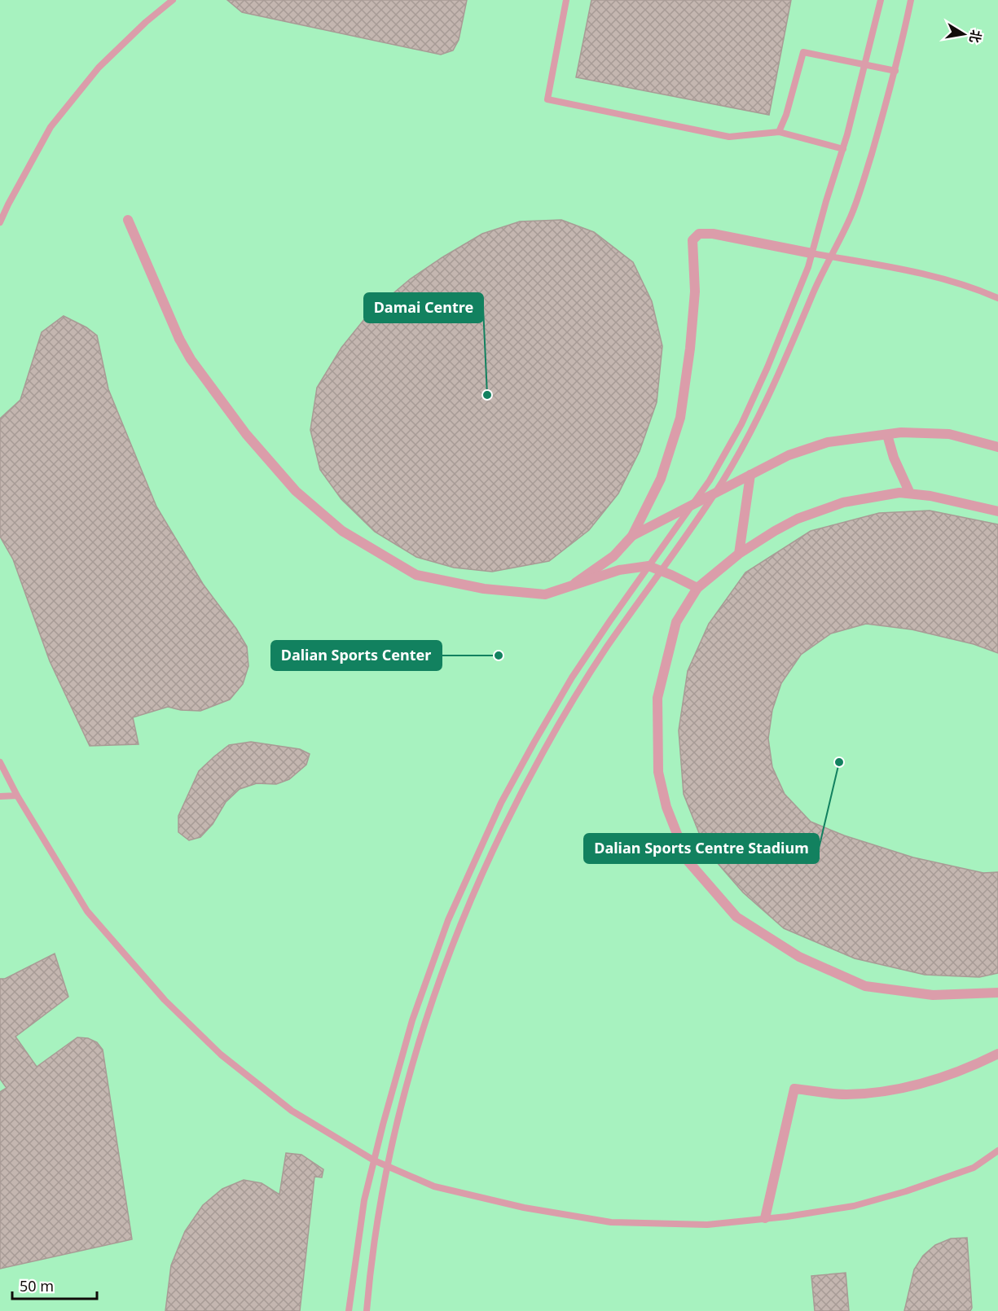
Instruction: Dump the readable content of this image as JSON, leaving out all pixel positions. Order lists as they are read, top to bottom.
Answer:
{
  "places": ["Damai Centre", "Dalian Sports Center", "Dalian Sports Centre Stadium"],
  "scale_bar": "50 m",
  "north": "right"
}
